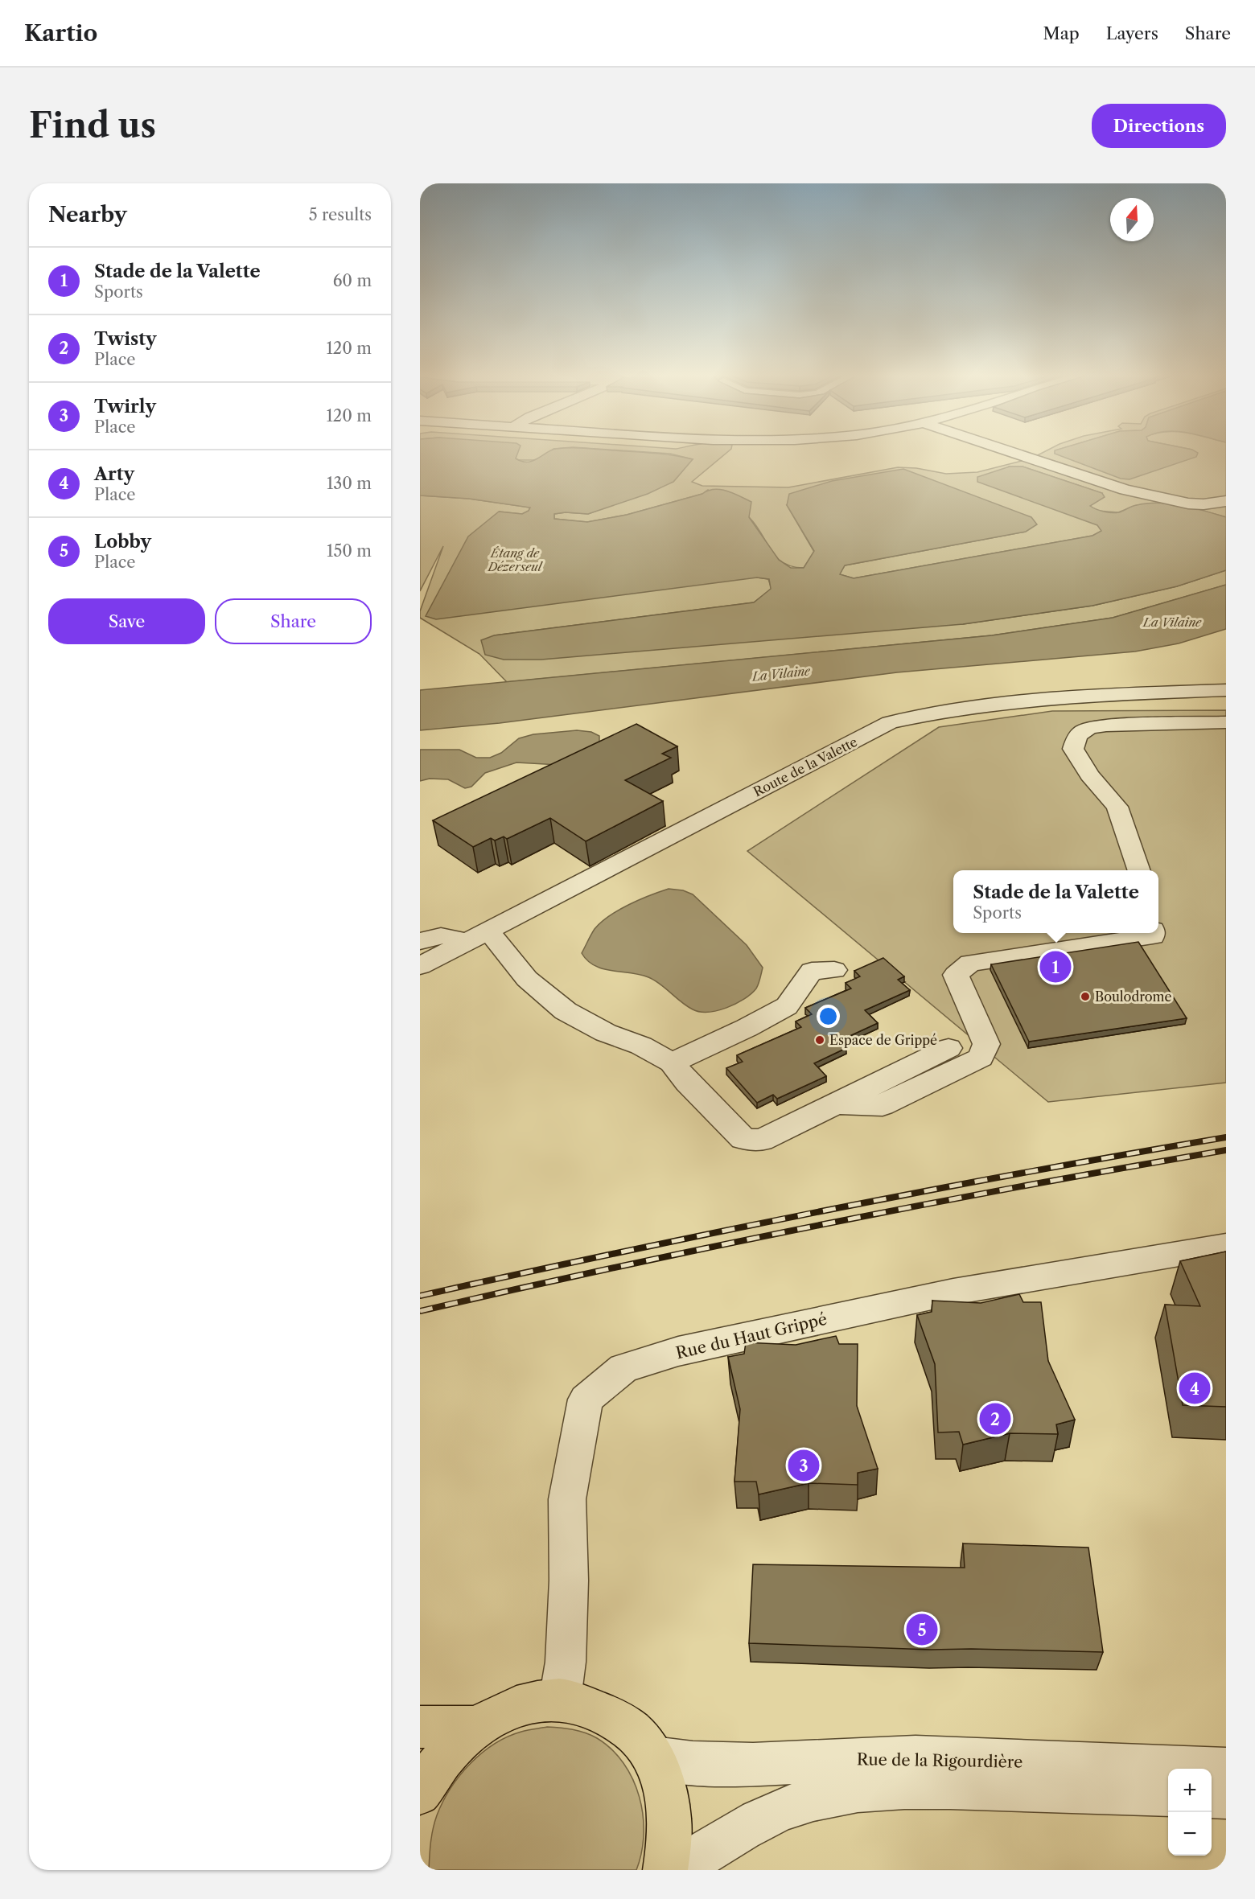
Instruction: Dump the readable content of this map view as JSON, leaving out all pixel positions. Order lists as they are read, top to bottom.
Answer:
{
  "streets": {
    "street": ["Route de la Valette", "Rue du Haut Grippé", "Rue de la Rigourdière"]
  },
  "water": ["Étang de Dézerseul", "La Vilaine"],
  "places": ["Boulodrome", "Espace de Grippé"],
  "north": "top",
  "page": {
    "header": "Kartio",
    "nav": ["Map", "Layers", "Share"],
    "buttons": [
      "Directions",
      ["Save", "Share"]
    ],
    "title": "Find us",
    "heading": ["Nearby", "5 results"],
    "list": [
      {
        "mark": "1",
        "name": "Stade de la Valette",
        "note": "Sports",
        "value": "60 m"
      },
      {
        "mark": "2",
        "name": "Twisty",
        "note": "Place",
        "value": "120 m"
      },
      {
        "mark": "3",
        "name": "Twirly",
        "note": "Place",
        "value": "120 m"
      },
      {
        "mark": "4",
        "name": "Arty",
        "note": "Place",
        "value": "130 m"
      },
      {
        "mark": "5",
        "name": "Lobby",
        "note": "Place",
        "value": "150 m"
      }
    ],
    "popup": ["Stade de la Valette", "Sports"],
    "pins": [
      "1",
      "4",
      "2",
      "3",
      "5"
    ],
    "map_buttons": ["+", "−"]
  }
}
